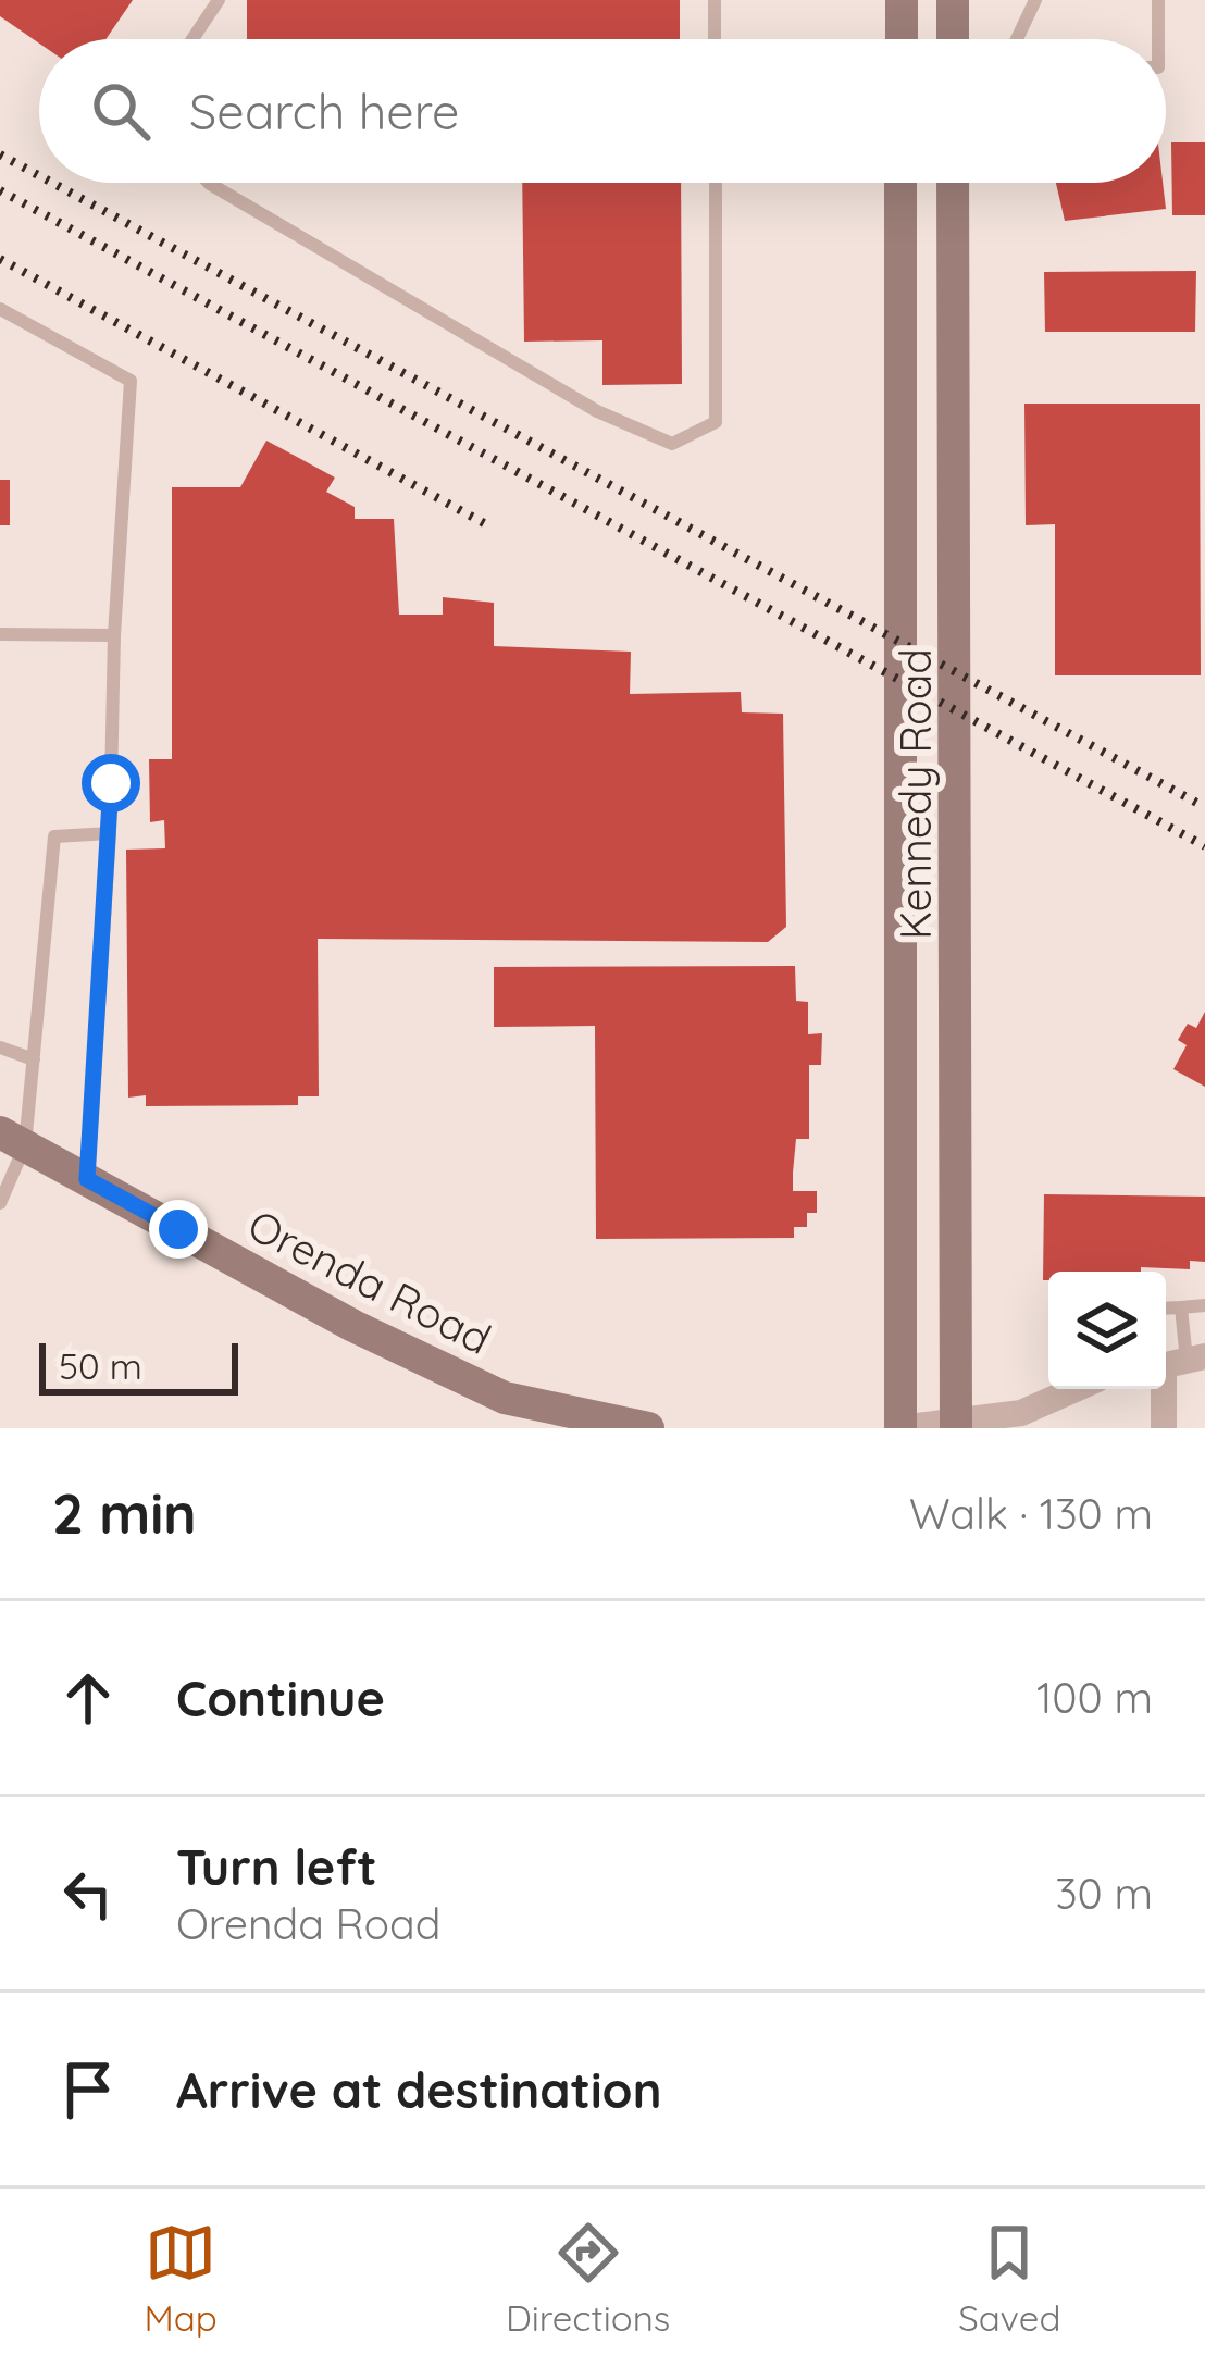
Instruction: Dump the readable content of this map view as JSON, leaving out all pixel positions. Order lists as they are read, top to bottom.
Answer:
{
  "streets": {
    "main road": ["Kennedy Road", "Orenda Road"]
  },
  "scale_bar": "50 m",
  "page": {
    "search": "Search here",
    "scale": "50 m",
    "heading": ["2 min", "Walk · 130 m"],
    "list": [
      ["Continue", "100 m"],
      ["Turn left", "Orenda Road", "30 m"],
      "Arrive at destination"
    ],
    "nav": ["Map", "Directions", "Saved"]
  }
}
